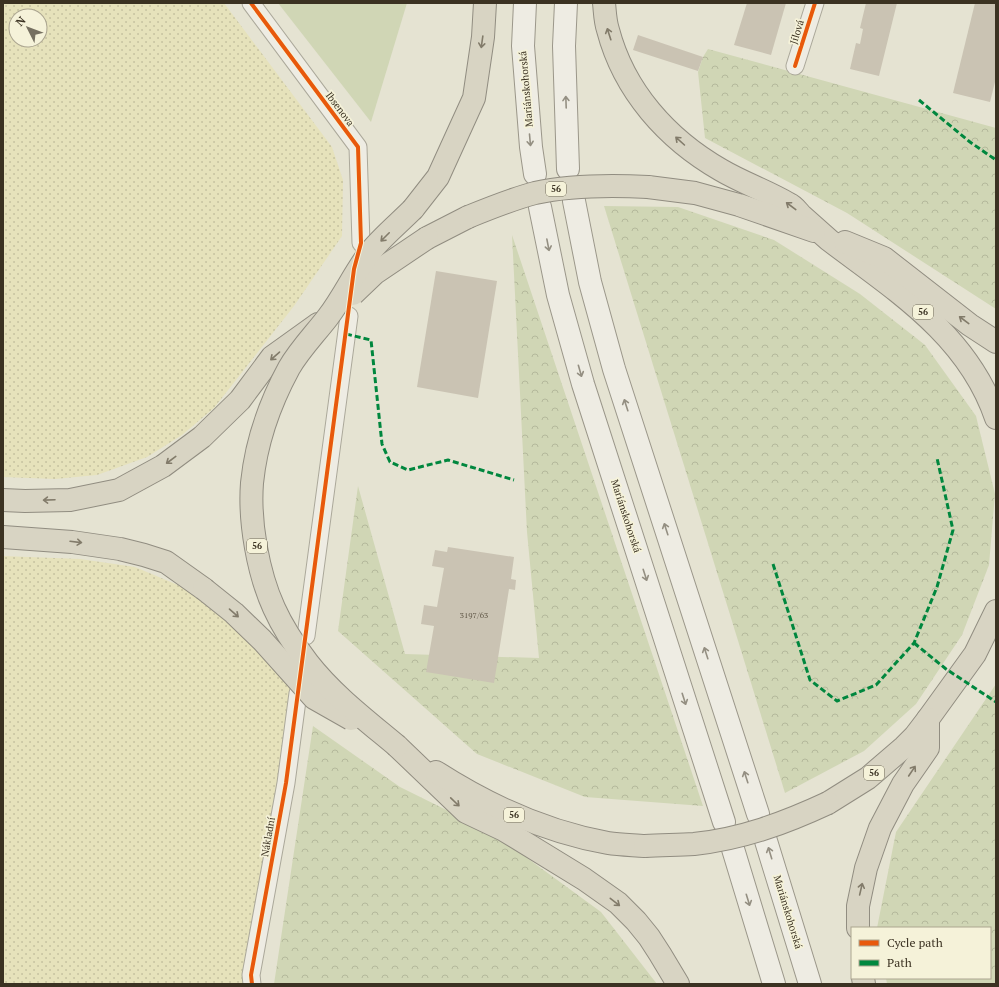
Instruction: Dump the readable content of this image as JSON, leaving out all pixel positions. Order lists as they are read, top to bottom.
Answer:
{
  "streets": {
    "highway": ["56"],
    "main road": ["Mariánskohorská"],
    "street": ["Jílová", "Ibsenova", "Nákladní"]
  },
  "house_numbers": ["3197/63"],
  "legend": ["Cycle path", "Path"],
  "north": "top left"
}
